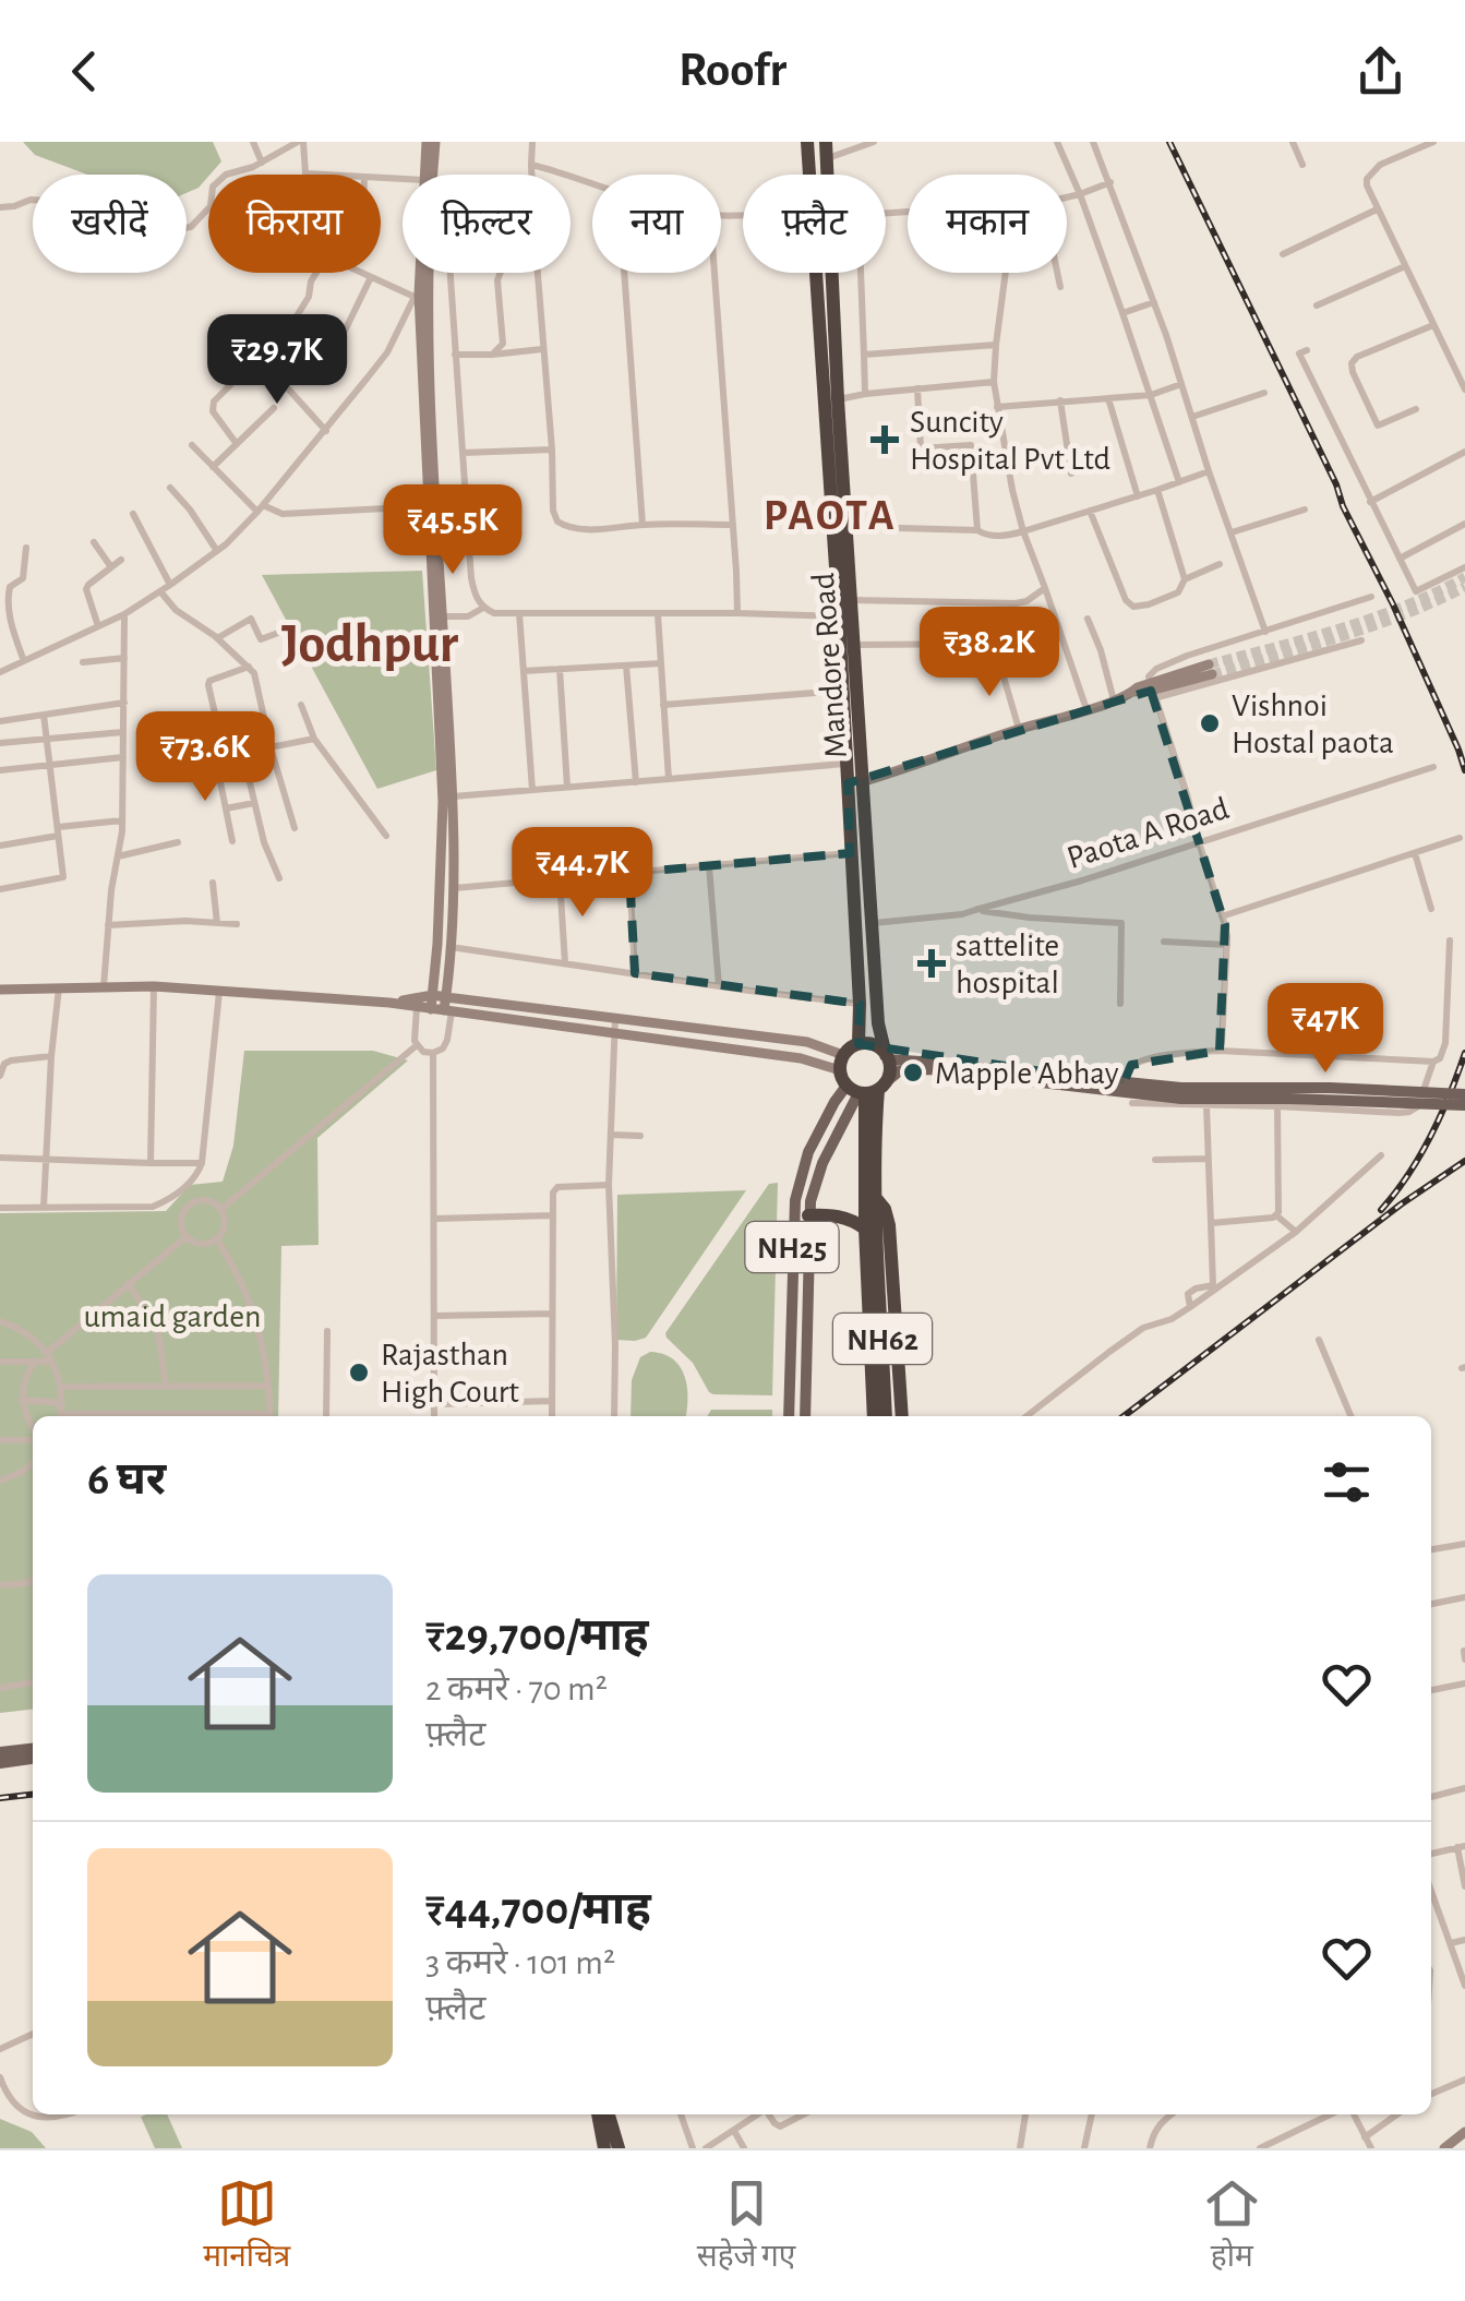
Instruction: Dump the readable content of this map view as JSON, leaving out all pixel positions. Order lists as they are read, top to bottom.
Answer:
{
  "streets": {
    "highway": ["Mandore Road", "NH62"],
    "main road": ["NH25"],
    "street": ["Paota A Road"]
  },
  "crossings": [
    ["Mandore Road", "Paota A Road"],
    ["Mandore Road", "NH62"],
    ["NH25", "NH62"]
  ],
  "districts": ["PAOTA", "Jodhpur"],
  "parks": ["umaid garden"],
  "places": {
    "health": ["Suncity Hospital Pvt Ltd", "sattelite hospital"],
    "other": ["Vishnoi Hostal paota", "Mapple Abhay", "Rajasthan High Court"]
  },
  "page": {
    "header": "Roofr",
    "chip": [
      "खरीदें",
      "किराया",
      "फ़िल्टर",
      "नया",
      "फ़्लैट",
      "मकान"
    ],
    "price": [
      "₹29.7K",
      "₹45.5K",
      "₹38.2K",
      "₹73.6K",
      "₹44.7K",
      "₹47K"
    ],
    "heading": "6 घर",
    "list": [
      {
        "name": "₹29,700/माह",
        "note": "2 कमरे · 70 m² · फ़्लैट"
      },
      {
        "name": "₹44,700/माह",
        "note": "3 कमरे · 101 m² · फ़्लैट"
      }
    ],
    "tabs": ["मानचित्र", "सहेजे गए", "होम"]
  }
}
